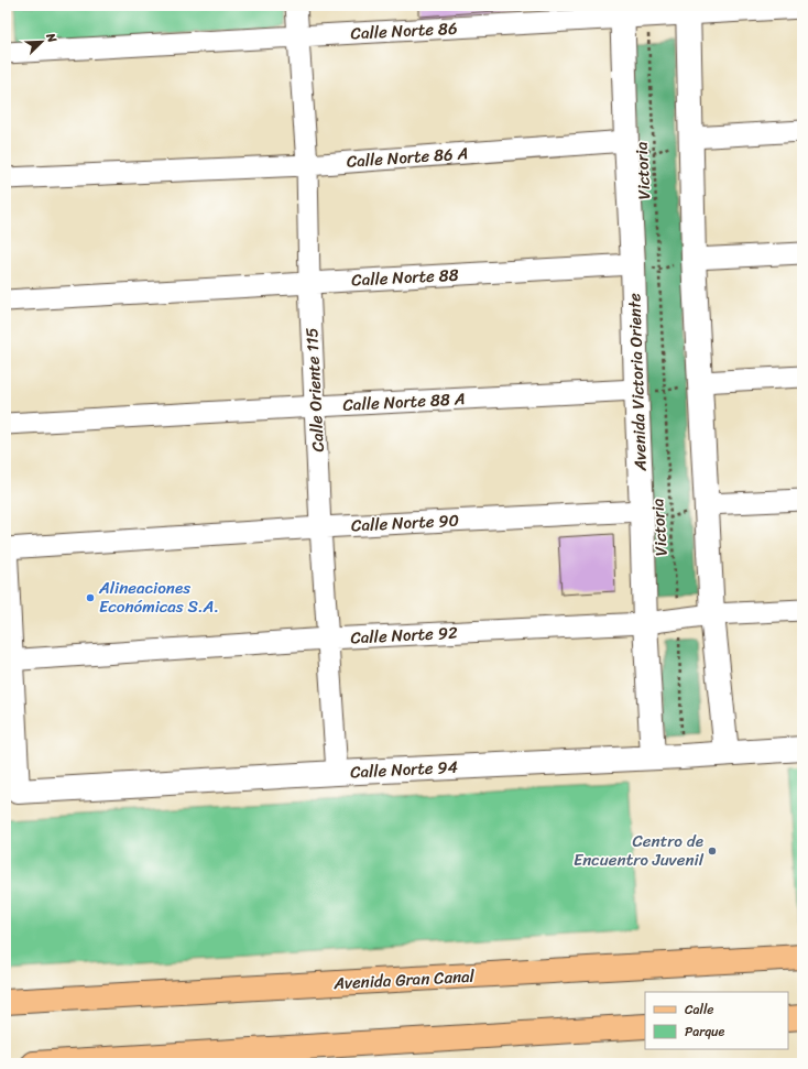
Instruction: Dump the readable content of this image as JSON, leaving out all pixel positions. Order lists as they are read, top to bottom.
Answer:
{
  "streets": {
    "main road": ["Avenida Gran Canal"],
    "street": [
      "Calle Norte 86",
      "Calle Norte 86 A",
      "Calle Norte 88",
      "Avenida Victoria Oriente",
      "Calle Oriente 115",
      "Calle Norte 88 A",
      "Calle Norte 90",
      "Calle Norte 92",
      "Calle Norte 94"
    ],
    "path": ["Victoria"]
  },
  "crossings": [
    ["Calle Norte 86", "Victoria"],
    ["Calle Norte 86", "Avenida Victoria Oriente"],
    ["Calle Norte 86", "Calle Oriente 115"],
    ["Calle Norte 86 A", "Avenida Victoria Oriente"],
    ["Calle Norte 86 A", "Calle Oriente 115"],
    ["Victoria", "Calle Norte 92"],
    ["Victoria", "Calle Norte 94"],
    ["Calle Norte 88", "Avenida Victoria Oriente"],
    ["Calle Norte 88", "Calle Oriente 115"],
    ["Avenida Victoria Oriente", "Calle Norte 88 A"],
    ["Avenida Victoria Oriente", "Calle Norte 90"],
    ["Avenida Victoria Oriente", "Calle Norte 92"],
    ["Avenida Victoria Oriente", "Calle Norte 94"],
    ["Calle Oriente 115", "Calle Norte 88 A"],
    ["Calle Oriente 115", "Calle Norte 90"],
    ["Calle Oriente 115", "Calle Norte 92"],
    ["Calle Oriente 115", "Calle Norte 94"]
  ],
  "places": ["Alineaciones Económicas S.A.", "Centro de Encuentro Juvenil"],
  "legend": ["Calle", "Parque"],
  "north": "top right"
}
